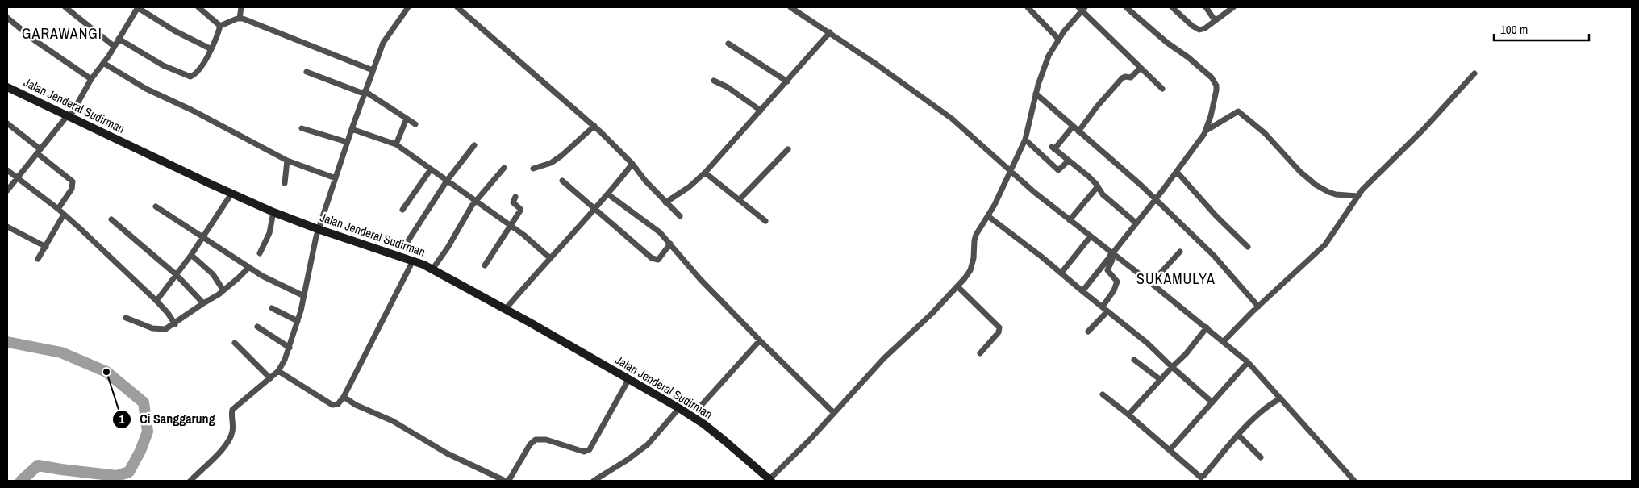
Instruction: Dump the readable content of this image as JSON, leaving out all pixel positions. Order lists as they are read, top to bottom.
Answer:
{
  "streets": {
    "main road": ["Jalan Jenderal Sudirman"]
  },
  "districts": ["GARAWANGI", "SUKAMULYA"],
  "places": ["Ci Sanggarung"],
  "scale_bar": "100 m"
}
